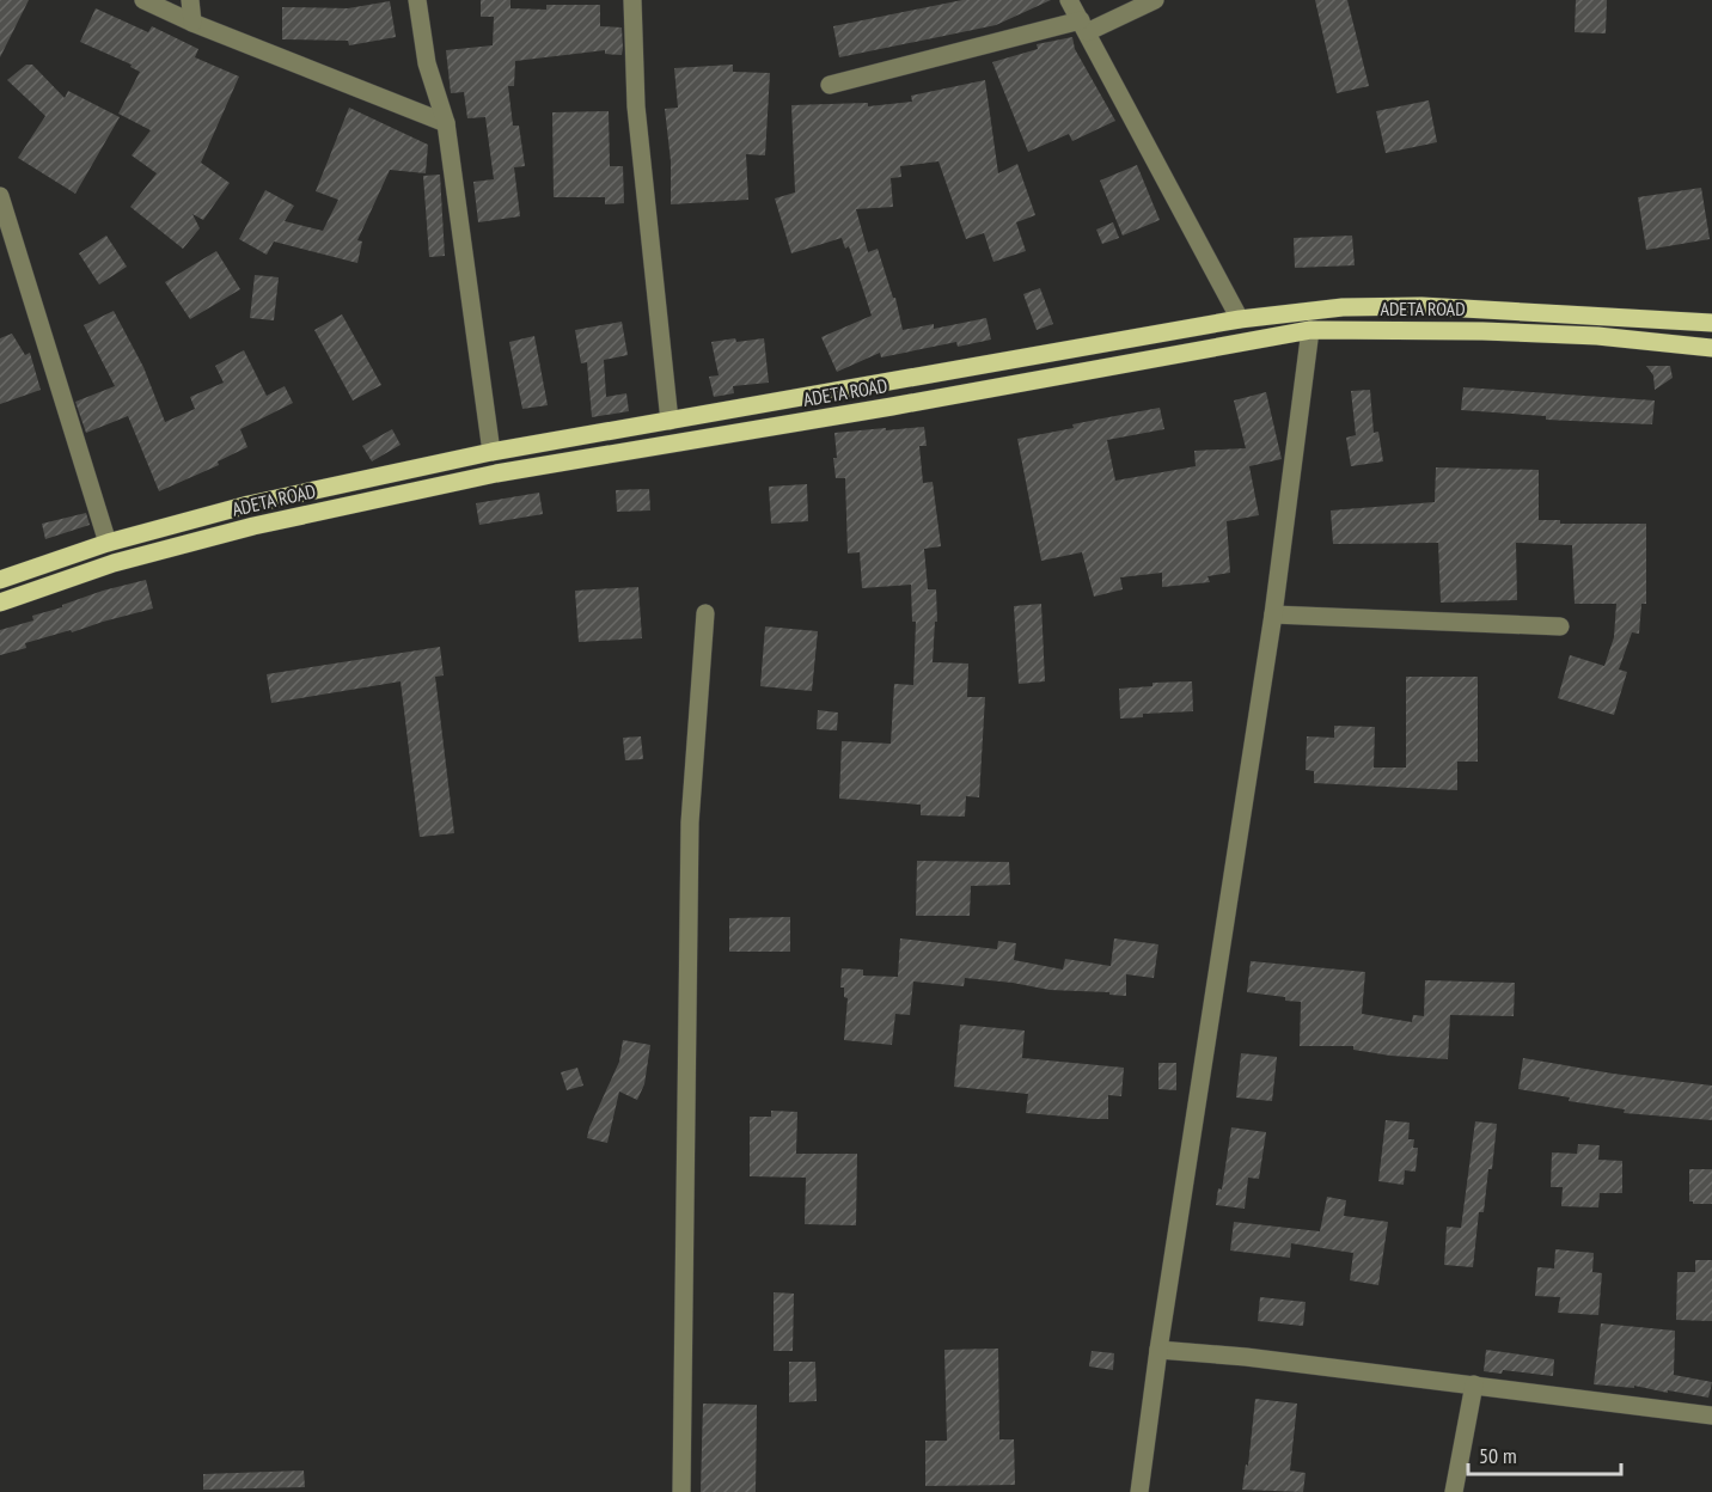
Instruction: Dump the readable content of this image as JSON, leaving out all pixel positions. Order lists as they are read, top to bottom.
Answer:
{
  "streets": {
    "main road": ["ADETA ROAD"]
  },
  "scale_bar": "50 m"
}
